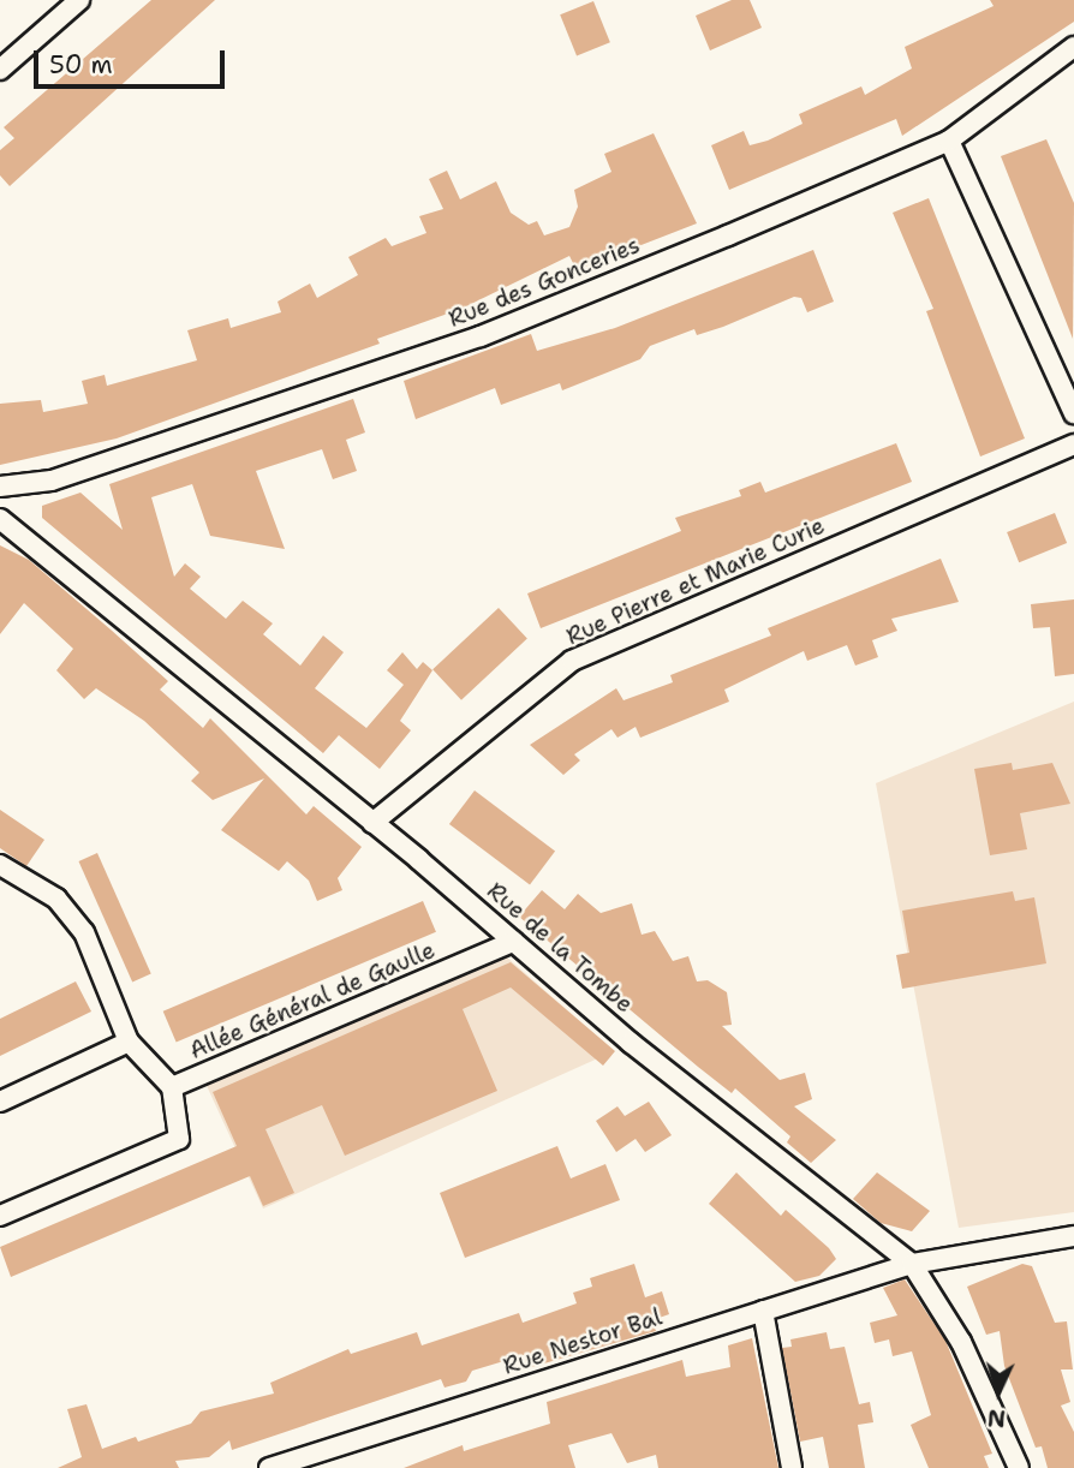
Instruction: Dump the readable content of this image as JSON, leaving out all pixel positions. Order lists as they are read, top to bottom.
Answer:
{
  "streets": {
    "street": [
      "Rue des Gonceries",
      "Rue Pierre et Marie Curie",
      "Rue de la Tombe",
      "Allée Général de Gaulle",
      "Rue Nestor Bal"
    ]
  },
  "crossings": [
    ["Rue Pierre et Marie Curie", "Rue de la Tombe"],
    ["Rue de la Tombe", "Allée Général de Gaulle"],
    ["Rue de la Tombe", "Rue Nestor Bal"]
  ],
  "scale_bar": "50 m",
  "north": "bottom"
}
